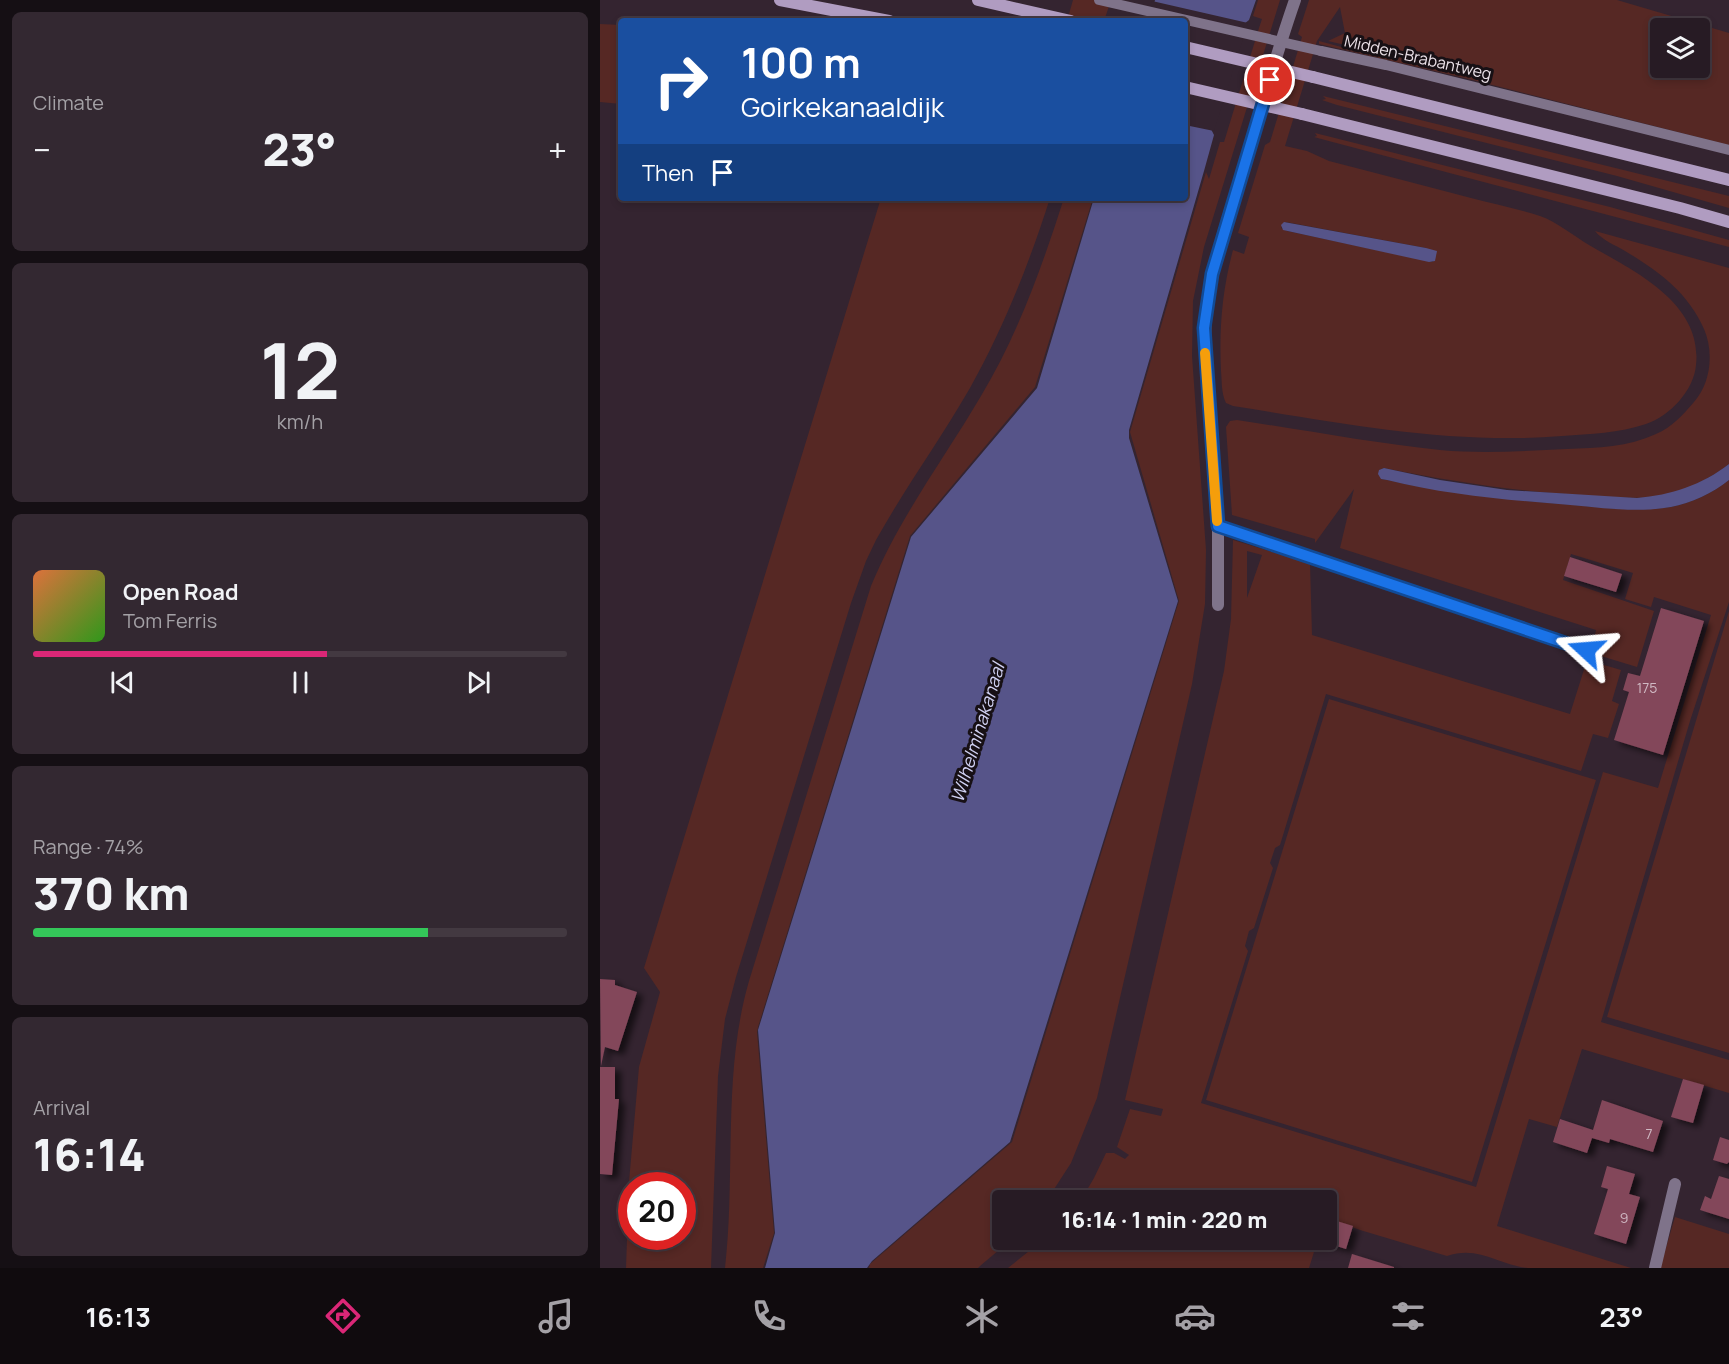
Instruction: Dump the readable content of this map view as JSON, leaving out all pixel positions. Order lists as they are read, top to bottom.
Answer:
{
  "streets": {
    "lane": ["Midden-Brabantweg"]
  },
  "water": ["Wilhelminakanaal"],
  "house_numbers": ["175", "7", "9"],
  "page": {
    "tile": [
      "Climate",
      ["12", "km/h"],
      ["Range · 74%", "370 km"],
      ["Arrival", "16:14"]
    ],
    "turn": ["100 m", "Goirkekanaaldijk"],
    "heat": ["−", "23°", "+"],
    "then": "Then",
    "song": ["Open Road", "Tom Ferris"],
    "limit": "20",
    "trip": "16:14 · 1 min · 220 m",
    "tabs": ["16:13", "23°"]
  }
}
